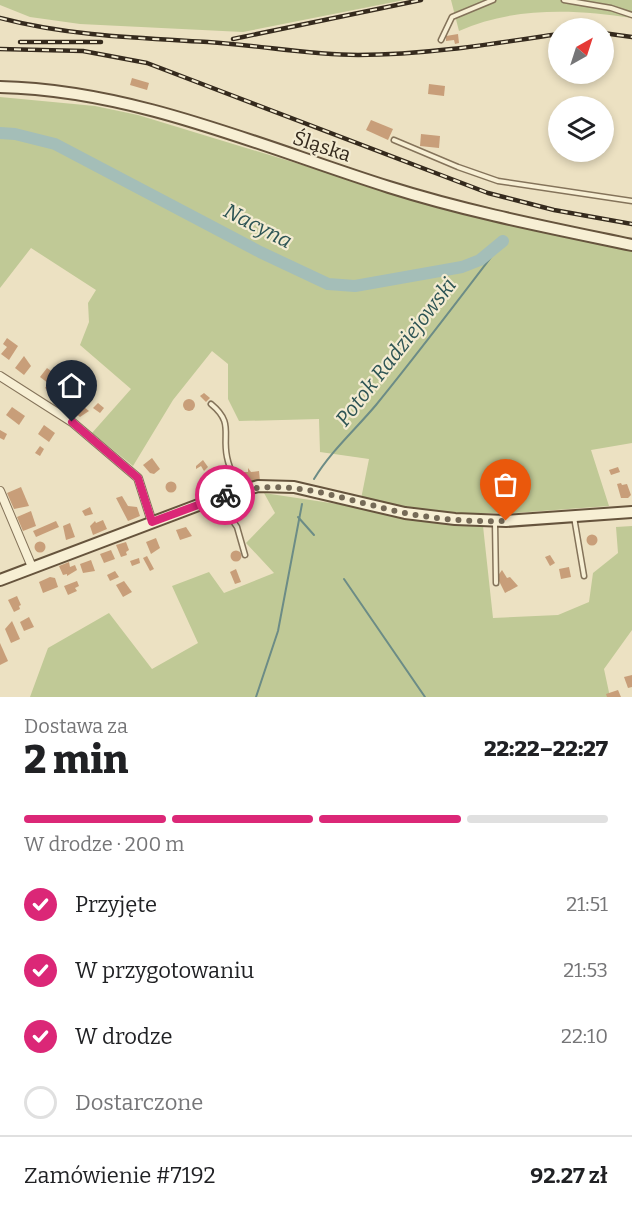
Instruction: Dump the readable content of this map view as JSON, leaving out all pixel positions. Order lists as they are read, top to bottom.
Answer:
{
  "streets": {
    "street": ["Śląska"]
  },
  "water": ["Nacyna", "Potok Radziejowski"],
  "north": "top right",
  "page": {
    "heading": ["2 min", "Dostawa za", "22:22–22:27"],
    "panel": ["Zamówienie #7192", "92.27 zł"],
    "bar": "W drodze · 200 m",
    "list": [
      ["Przyjęte", "21:51"],
      ["W przygotowaniu", "21:53"],
      ["W drodze", "22:10"],
      "Dostarczone"
    ]
  }
}
